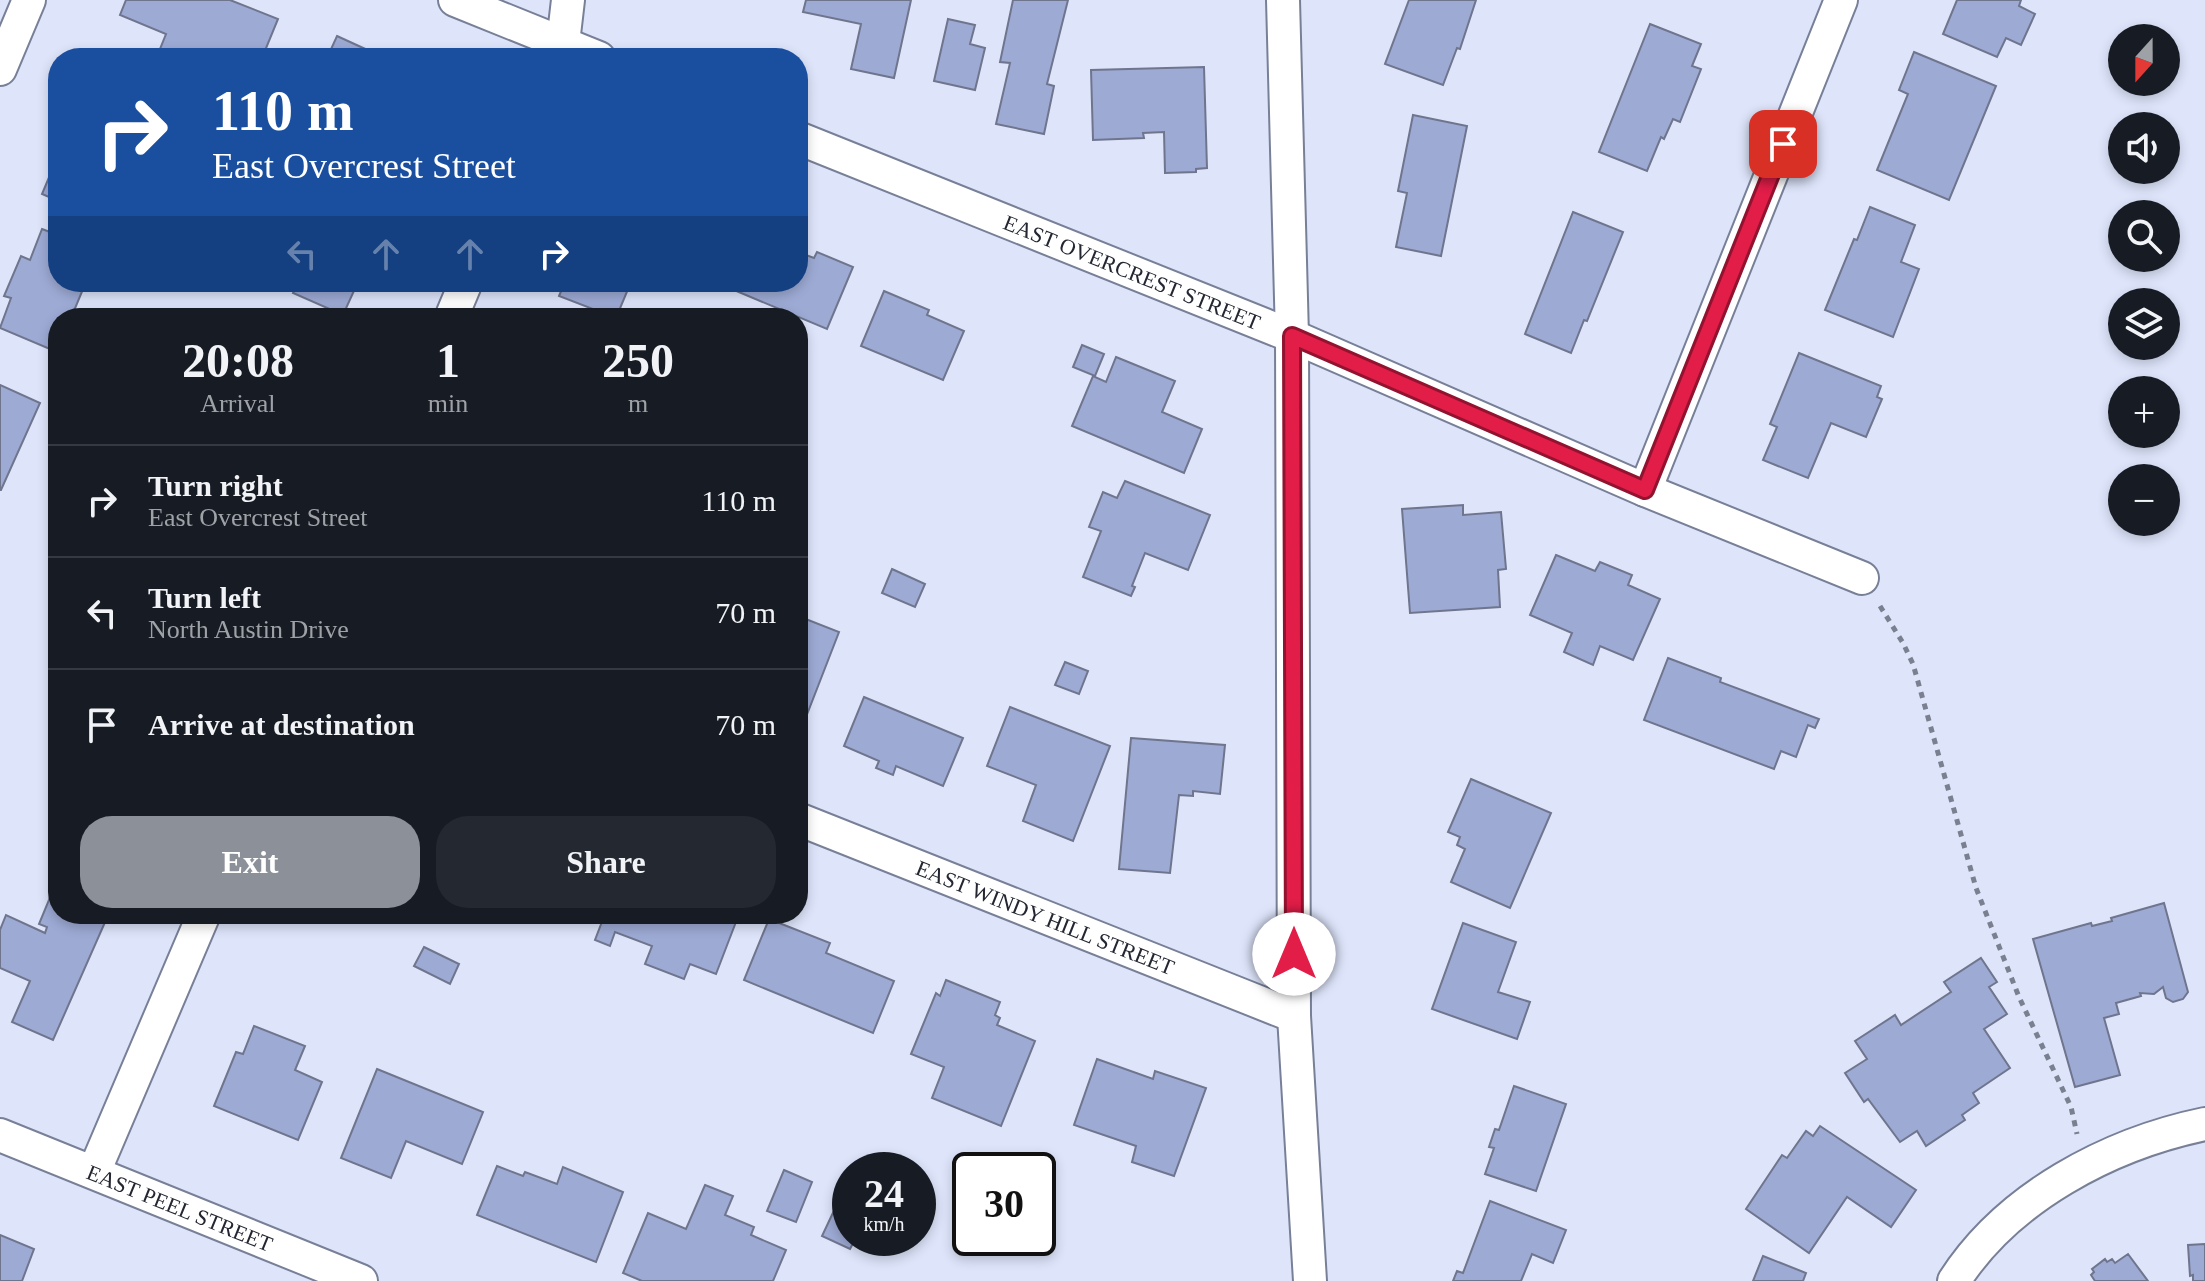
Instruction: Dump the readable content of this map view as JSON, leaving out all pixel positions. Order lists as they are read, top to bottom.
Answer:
{
  "streets": {
    "street": ["EAST OVERCREST STREET", "EAST WINDY HILL STREET", "EAST PEEL STREET"]
  },
  "north": "bottom",
  "page": {
    "map_buttons": ["+", "−"],
    "turn": ["110 m", "East Overcrest Street"],
    "eta": [
      "20:08",
      "Arrival",
      "1",
      "min",
      "250",
      "m"
    ],
    "list": [
      {
        "name": "Turn right",
        "note": "East Overcrest Street",
        "value": "110 m"
      },
      {
        "name": "Turn left",
        "note": "North Austin Drive",
        "value": "70 m"
      },
      {
        "name": "Arrive at destination",
        "value": "70 m"
      }
    ],
    "buttons": ["Exit", "Share"],
    "speed": "24 km/h",
    "limit": "30"
  }
}
